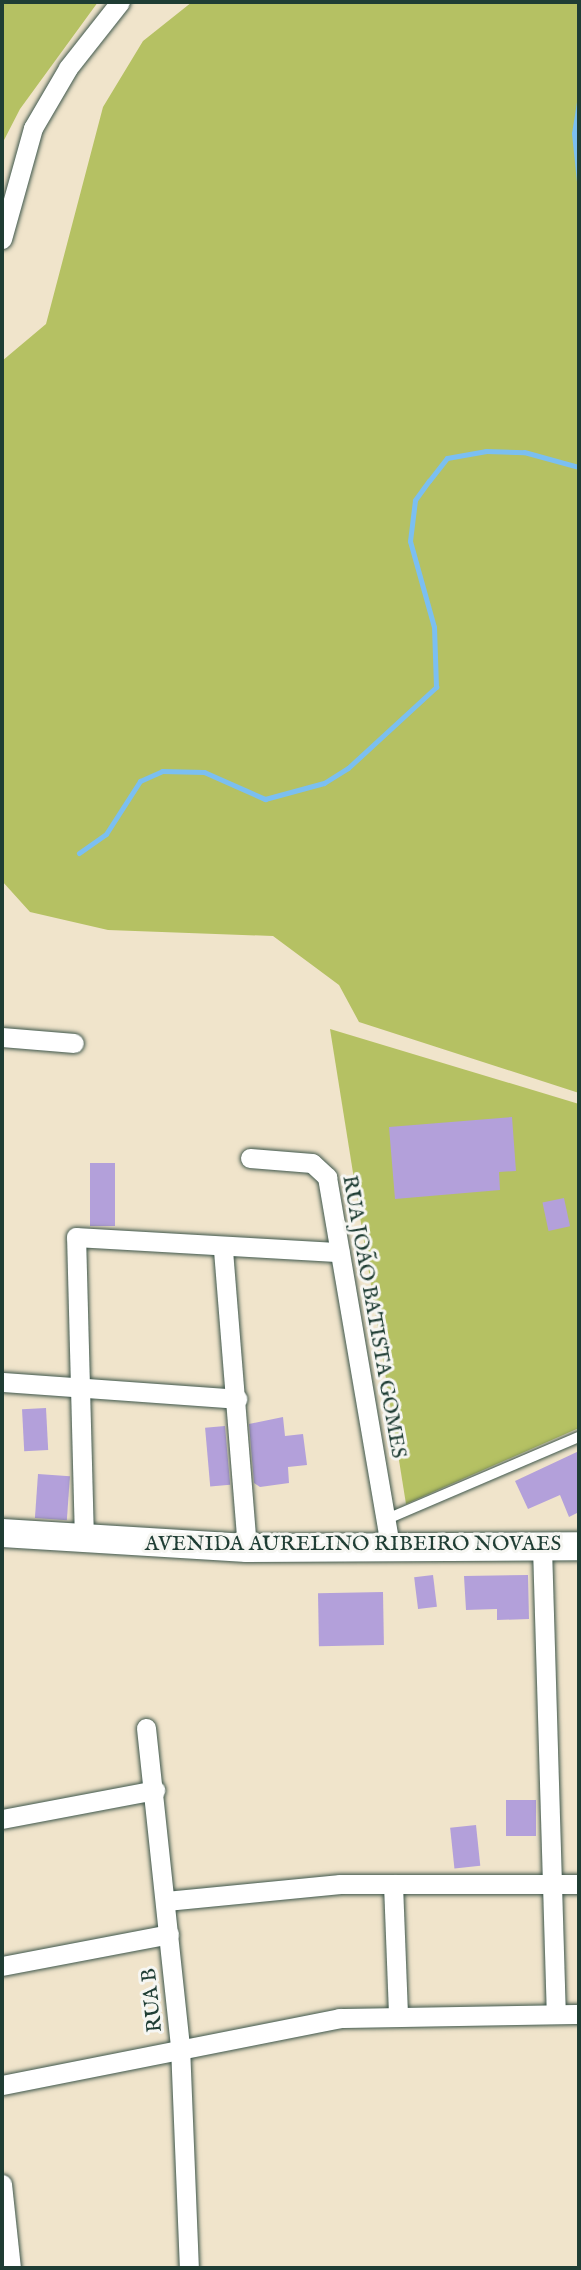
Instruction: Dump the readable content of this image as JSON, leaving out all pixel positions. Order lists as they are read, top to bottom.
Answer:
{
  "streets": {
    "street": ["RUA JOÃO BATISTA GOMES", "AVENIDA AURELINO RIBEIRO NOVAES", "RUA B"]
  },
  "crossings": [
    ["RUA JOÃO BATISTA GOMES", "AVENIDA AURELINO RIBEIRO NOVAES"]
  ]
}
